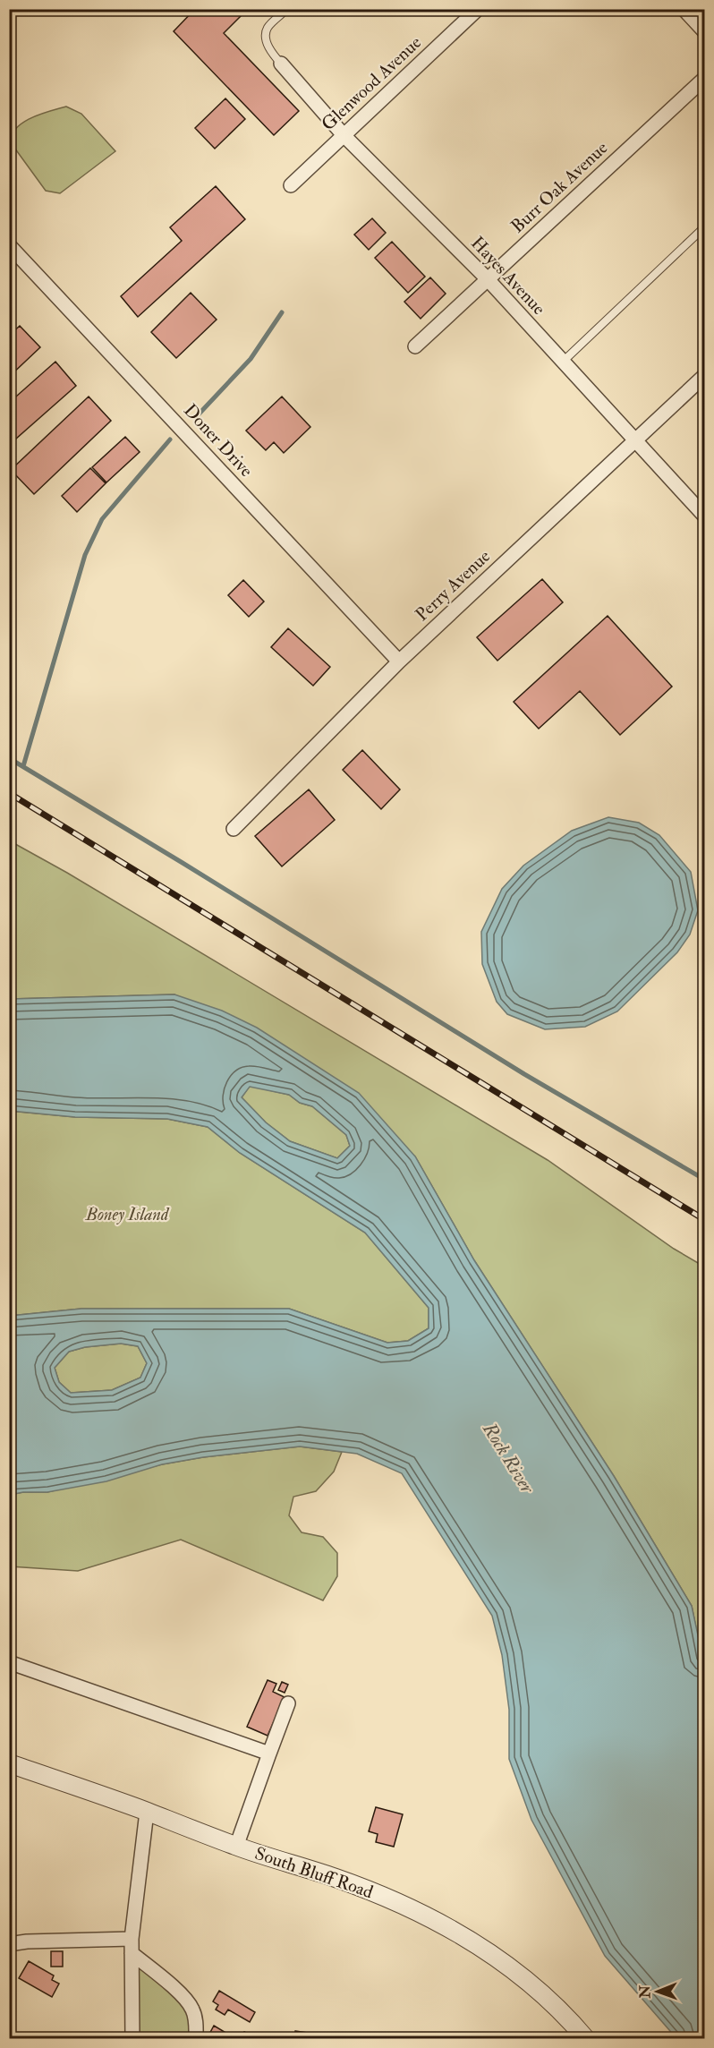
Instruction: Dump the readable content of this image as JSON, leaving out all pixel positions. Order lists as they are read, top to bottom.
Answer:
{
  "streets": {
    "street": [
      "Glenwood Avenue",
      "Burr Oak Avenue",
      "Hayes Avenue",
      "Doner Drive",
      "Perry Avenue",
      "South Bluff Road"
    ]
  },
  "crossings": [
    ["Glenwood Avenue", "Hayes Avenue"],
    ["Burr Oak Avenue", "Hayes Avenue"],
    ["Hayes Avenue", "Perry Avenue"],
    ["Doner Drive", "Perry Avenue"]
  ],
  "water": ["Rock River"],
  "parks": ["Boney Island"],
  "north": "left"
}
